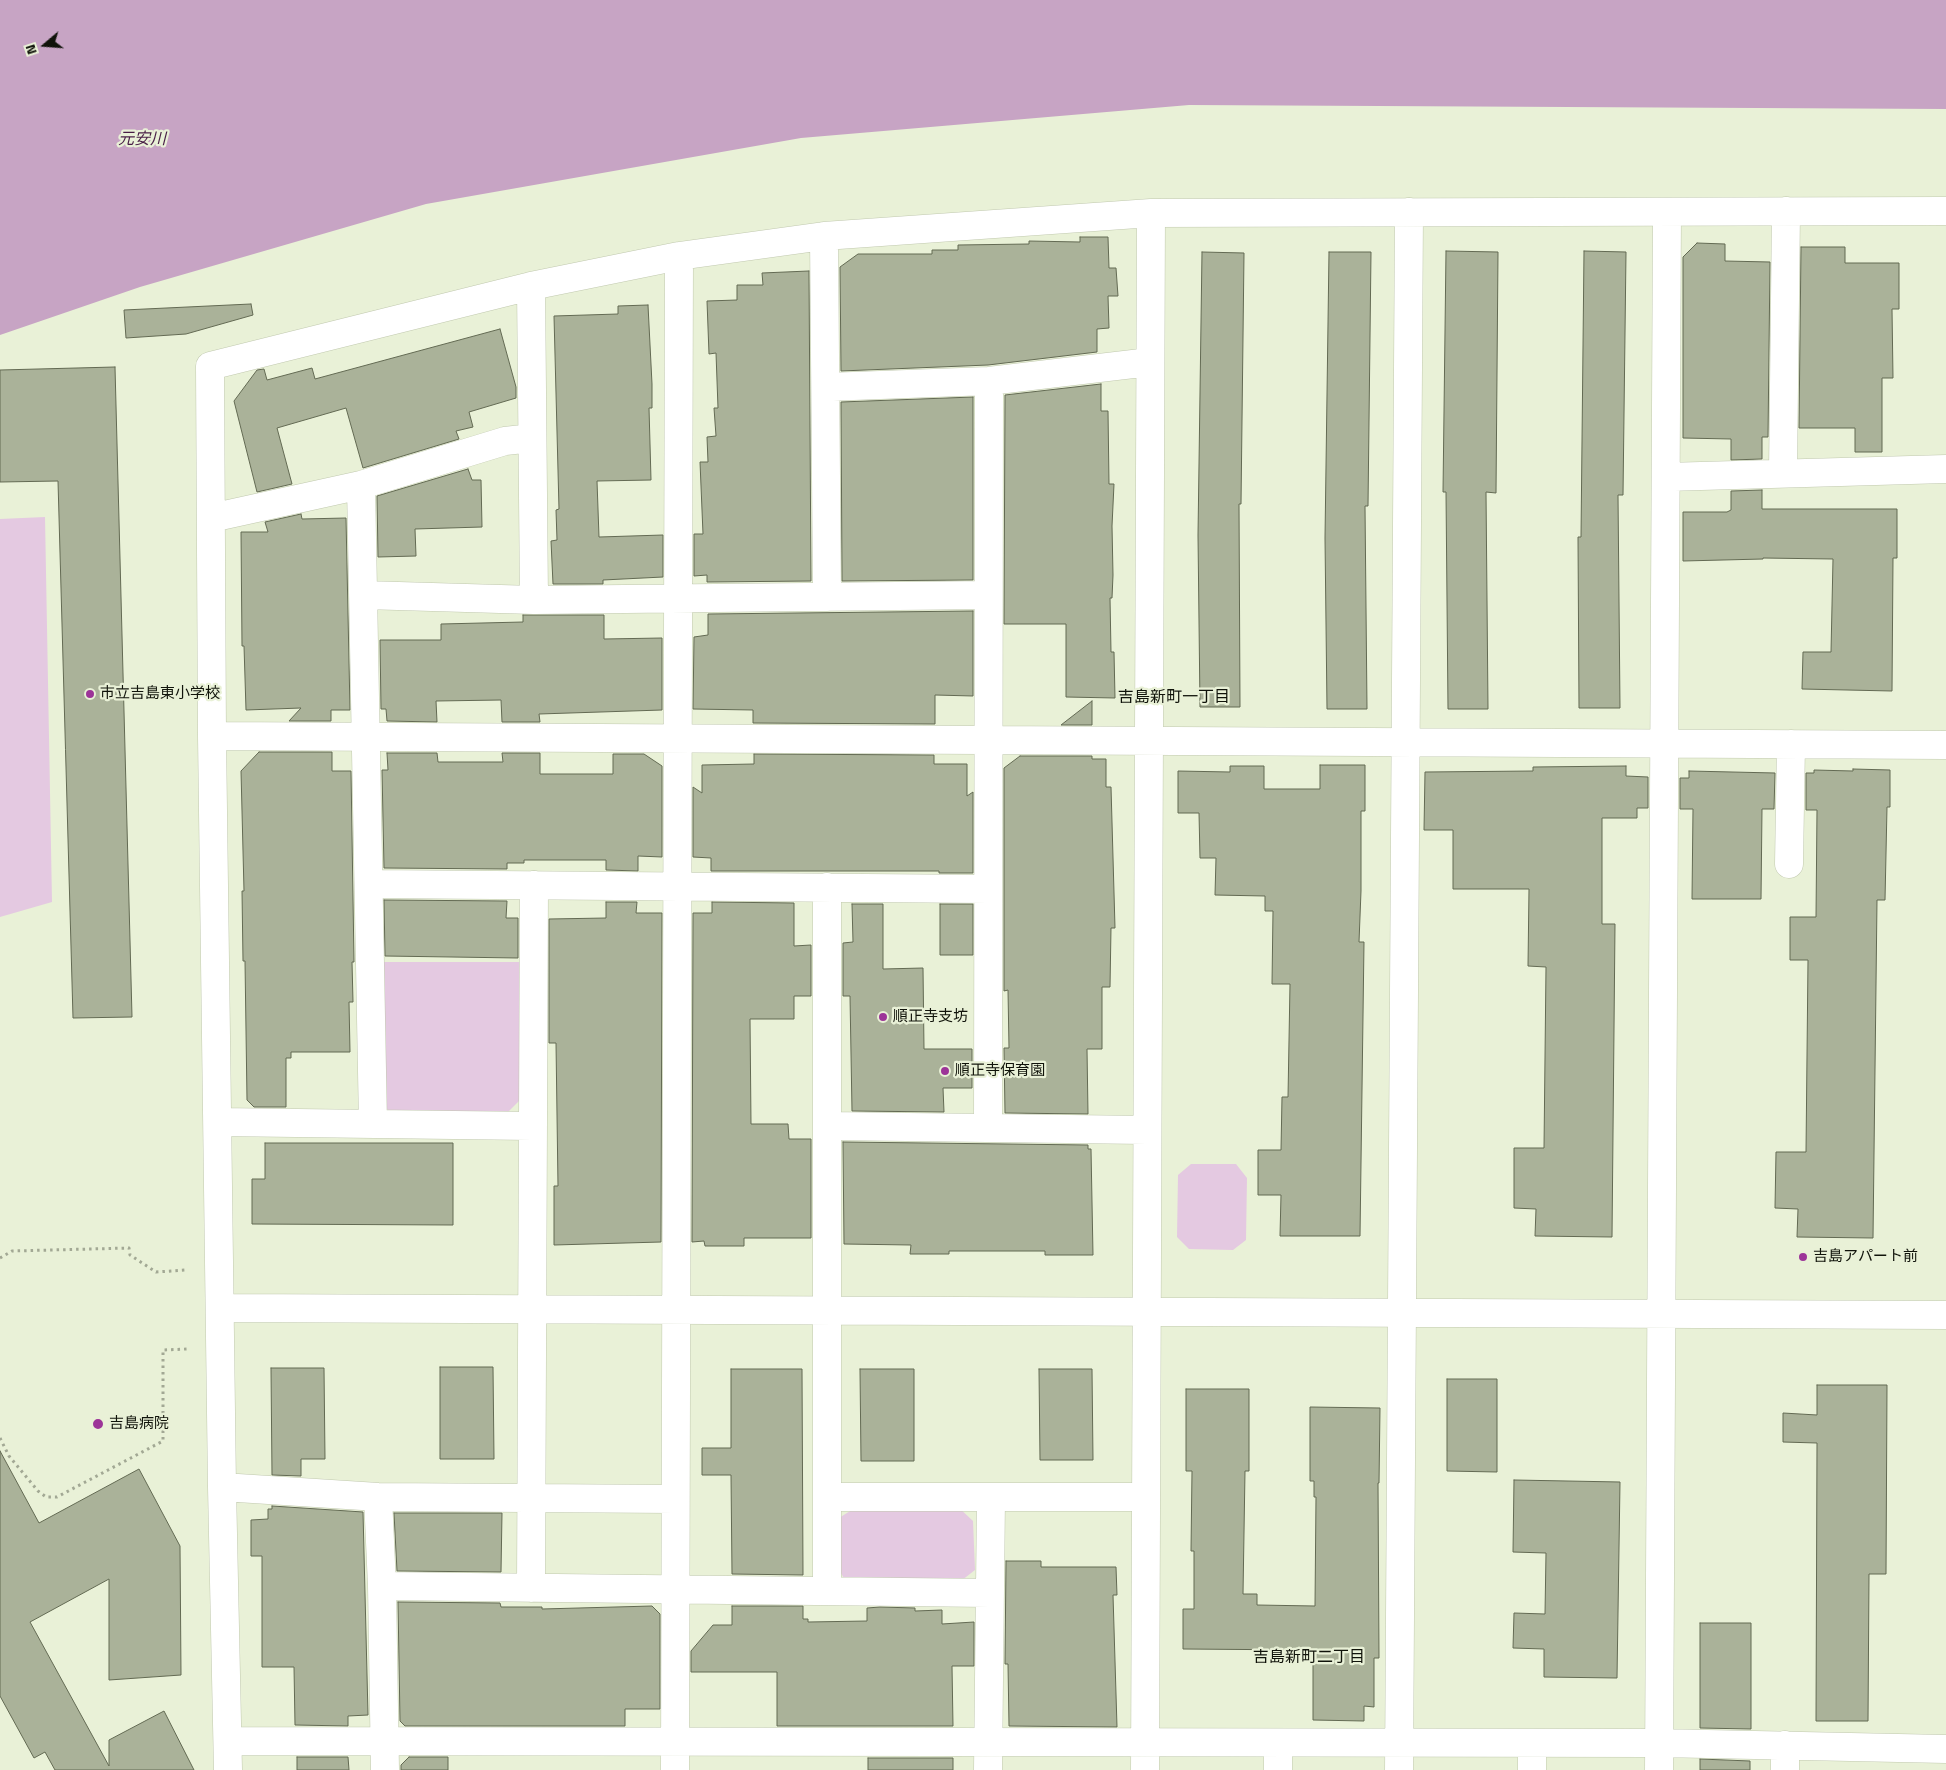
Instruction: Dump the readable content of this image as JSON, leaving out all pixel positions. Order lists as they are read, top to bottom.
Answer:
{
  "districts": ["吉島新町一丁目", "吉島新町二丁目"],
  "water": ["元安川"],
  "places": [
    "市立吉島東小学校",
    "順正寺支坊",
    "順正寺保育園",
    "吉島アパート前",
    "吉島病院"
  ],
  "north": "left"
}
